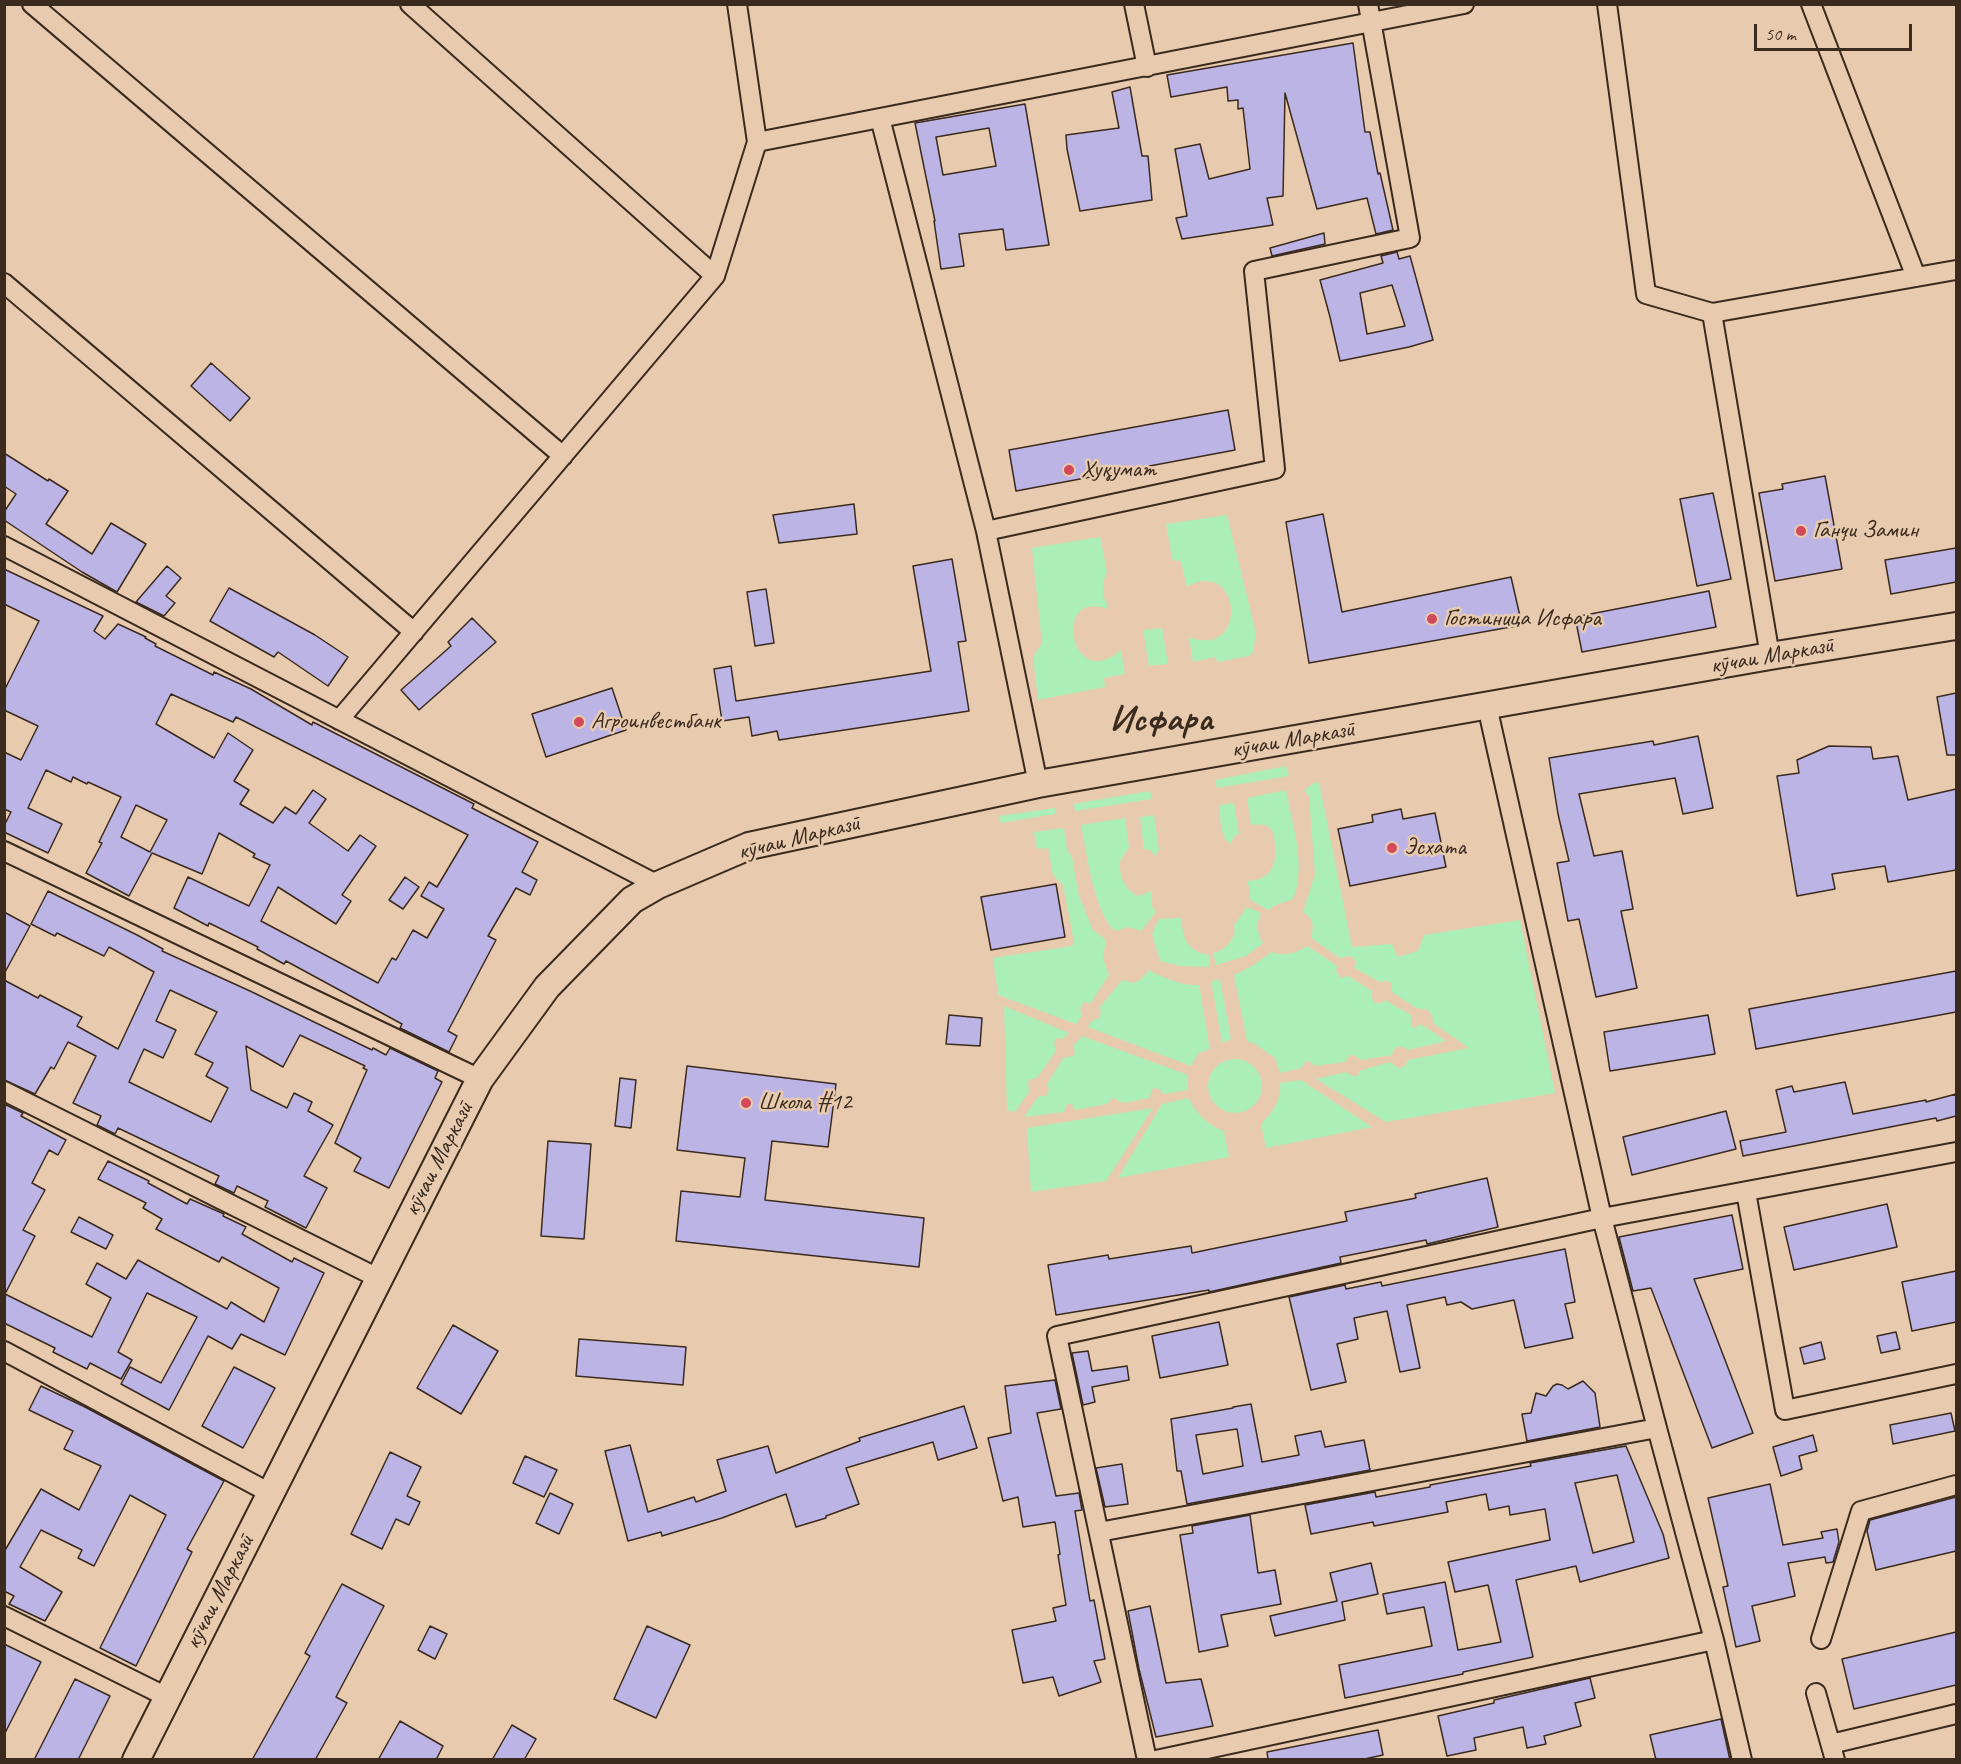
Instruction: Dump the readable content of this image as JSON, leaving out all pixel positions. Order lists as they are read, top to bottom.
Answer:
{
  "streets": {
    "main road": ["кӯчаи Марказӣ"]
  },
  "districts": ["Исфара"],
  "places": [
    "Хуқумат",
    "Ганҷи Замин",
    "Гостиница Исфара",
    "Агроинвестбанк",
    "Эсхата",
    "Школа #12"
  ],
  "scale_bar": "50 m"
}
